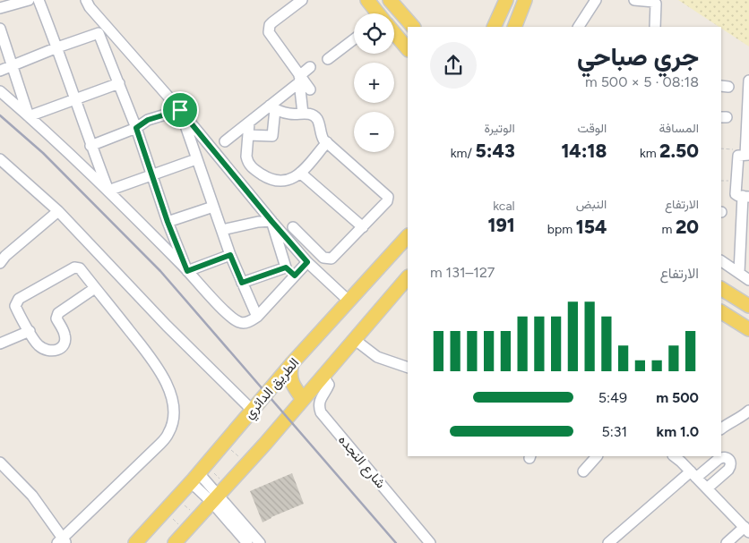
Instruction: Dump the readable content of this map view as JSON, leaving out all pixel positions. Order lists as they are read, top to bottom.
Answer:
{
  "streets": {
    "main road": ["الطريق الدائري"],
    "street": ["شارع النجده"]
  },
  "page": {
    "map_buttons": ["+", "−"],
    "heading": ["جري صباحي", "08:18 · 5 × 500 m"],
    "stats": [
      ["المسافة", "2.50 km"],
      ["الوقت", "14:18"],
      ["الوتيرة", "5:43 /km"],
      ["الارتفاع", "20 m"],
      ["النبض", "154 bpm"],
      ["kcal", "191"]
    ],
    "chart": ["الارتفاع", "127–131 m"],
    "list": [
      {
        "name": "500 m",
        "note": "5:49"
      },
      {
        "name": "1.0 km",
        "note": "5:31"
      }
    ]
  }
}
